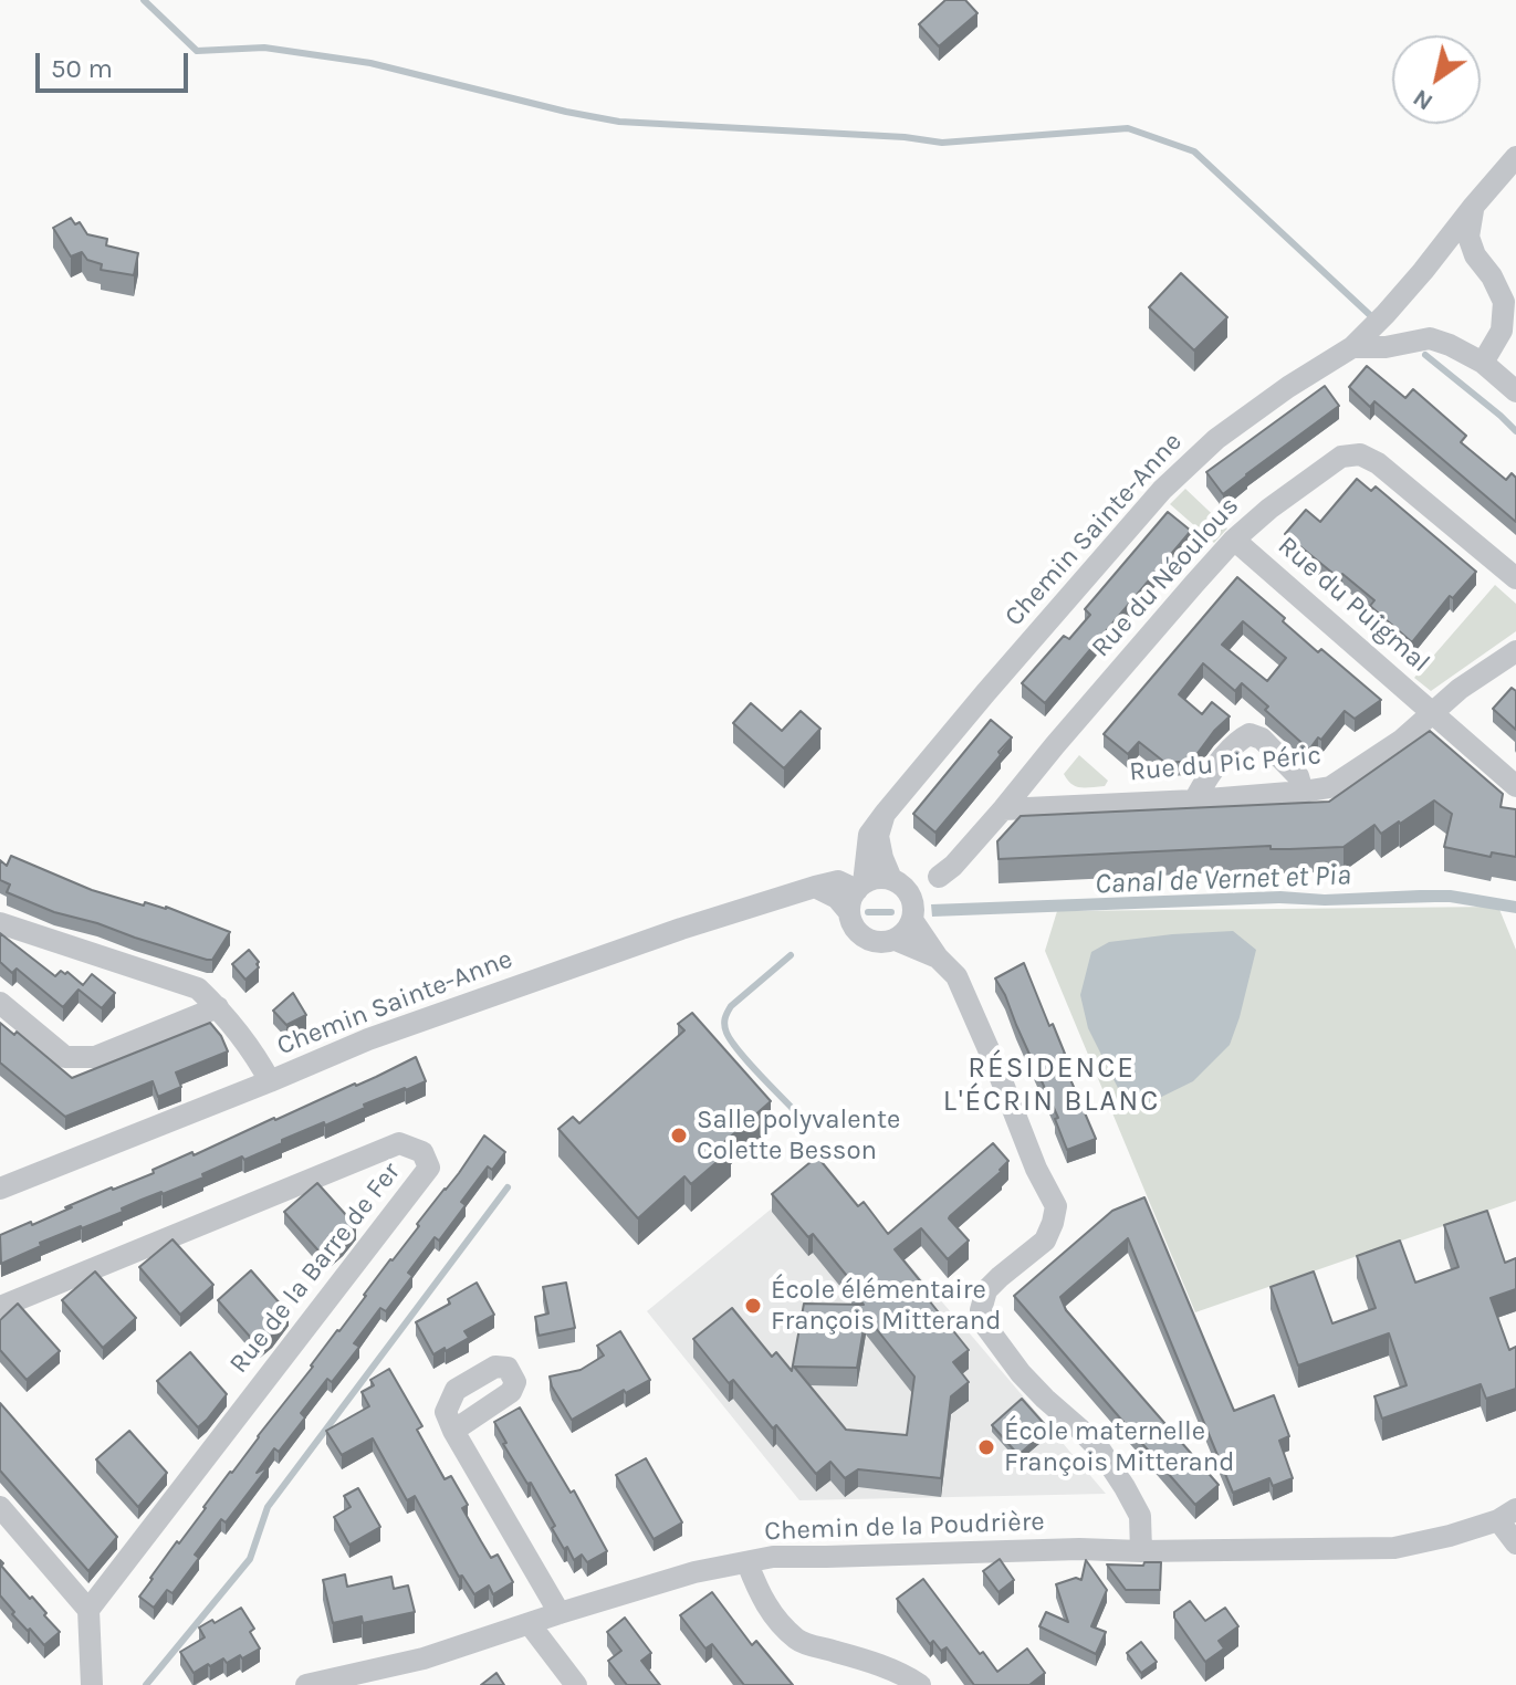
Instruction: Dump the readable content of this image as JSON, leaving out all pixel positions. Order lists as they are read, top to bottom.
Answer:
{
  "streets": {
    "street": [
      "Chemin Sainte-Anne",
      "Rue du Néoulous",
      "Rue du Puigmal",
      "Rue du Pic Péric",
      "Rue de la Barre de Fer",
      "Chemin de la Poudrière"
    ]
  },
  "crossings": [
    ["Chemin Sainte-Anne", "Rue du Néoulous"],
    ["Rue du Néoulous", "Rue du Puigmal"],
    ["Rue du Néoulous", "Rue du Pic Péric"],
    ["Rue du Puigmal", "Rue du Pic Péric"]
  ],
  "districts": ["RÉSIDENCE L'ÉCRIN BLANC"],
  "water": ["Canal de Vernet et Pia"],
  "places": ["Salle polyvalente Colette Besson", "École élémentaire François Mitterand", "École maternelle François Mitterand"],
  "scale_bar": "50 m",
  "north": "bottom left"
}
